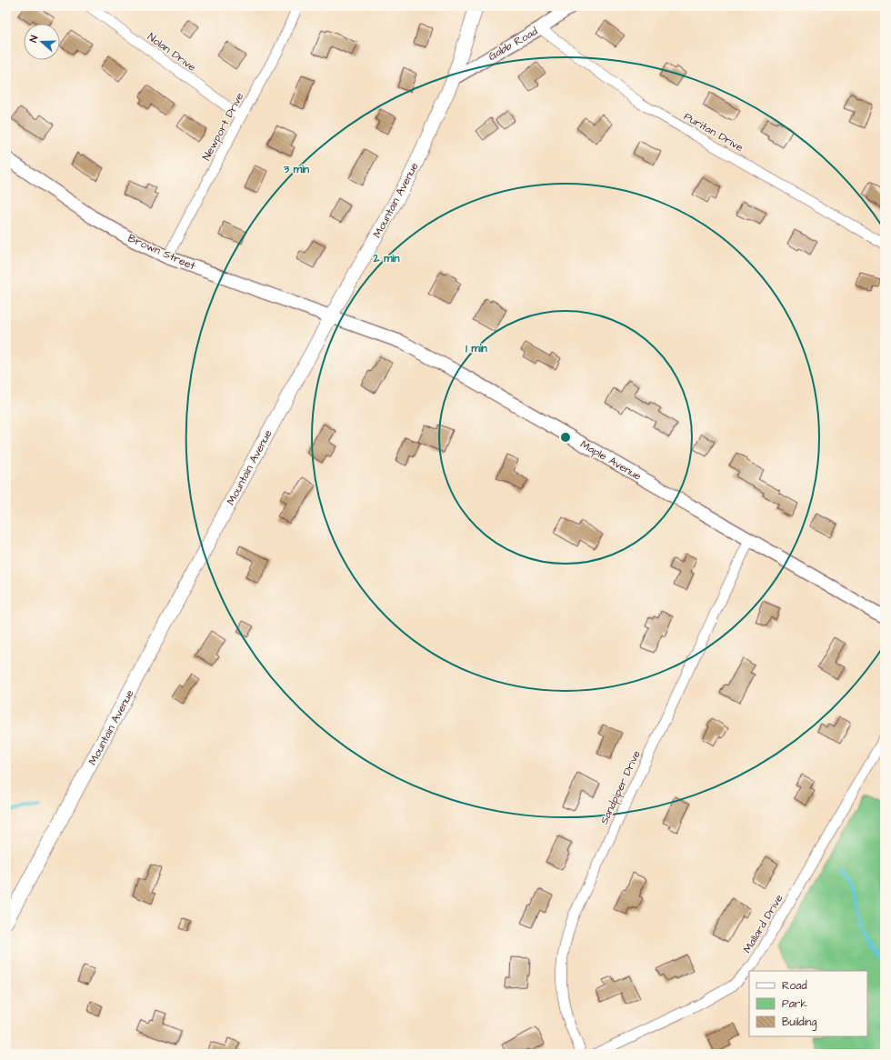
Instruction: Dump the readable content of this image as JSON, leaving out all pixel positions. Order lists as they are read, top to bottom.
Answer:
{
  "streets": {
    "main road": ["Mountain Avenue"],
    "street": [
      "Gabb Road",
      "Nolan Drive",
      "Newport Drive",
      "Puritan Drive",
      "Brown Street",
      "Maple Avenue",
      "Sandpiper Drive",
      "Mallard Drive"
    ]
  },
  "crossings": [
    ["Gabb Road", "Puritan Drive"],
    ["Gabb Road", "Mountain Avenue"],
    ["Nolan Drive", "Newport Drive"],
    ["Newport Drive", "Brown Street"],
    ["Mountain Avenue", "Brown Street"],
    ["Mountain Avenue", "Maple Avenue"],
    ["Brown Street", "Maple Avenue"],
    ["Maple Avenue", "Sandpiper Drive"]
  ],
  "legend": ["Road", "Park", "Building"],
  "north": "left",
  "rings": ["3 min", "2 min", "1 min"]
}
